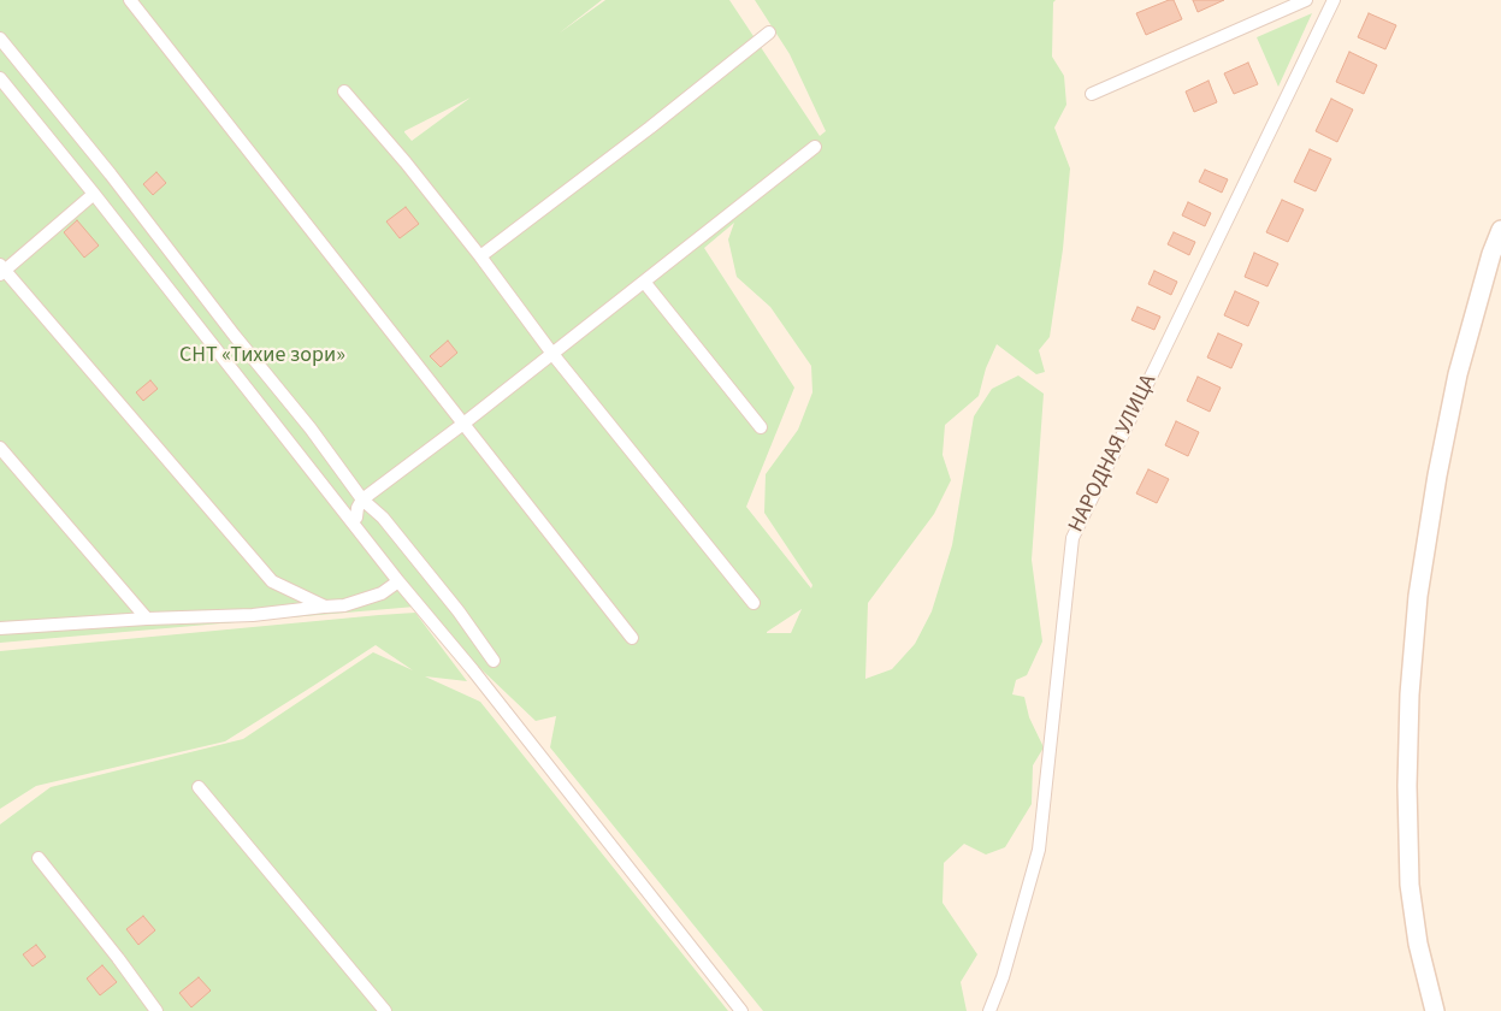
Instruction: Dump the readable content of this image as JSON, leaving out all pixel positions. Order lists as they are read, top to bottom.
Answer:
{
  "streets": {
    "street": ["НАРОДНАЯ УЛИЦА"]
  },
  "parks": ["СНТ «Тихие зори»"]
}
